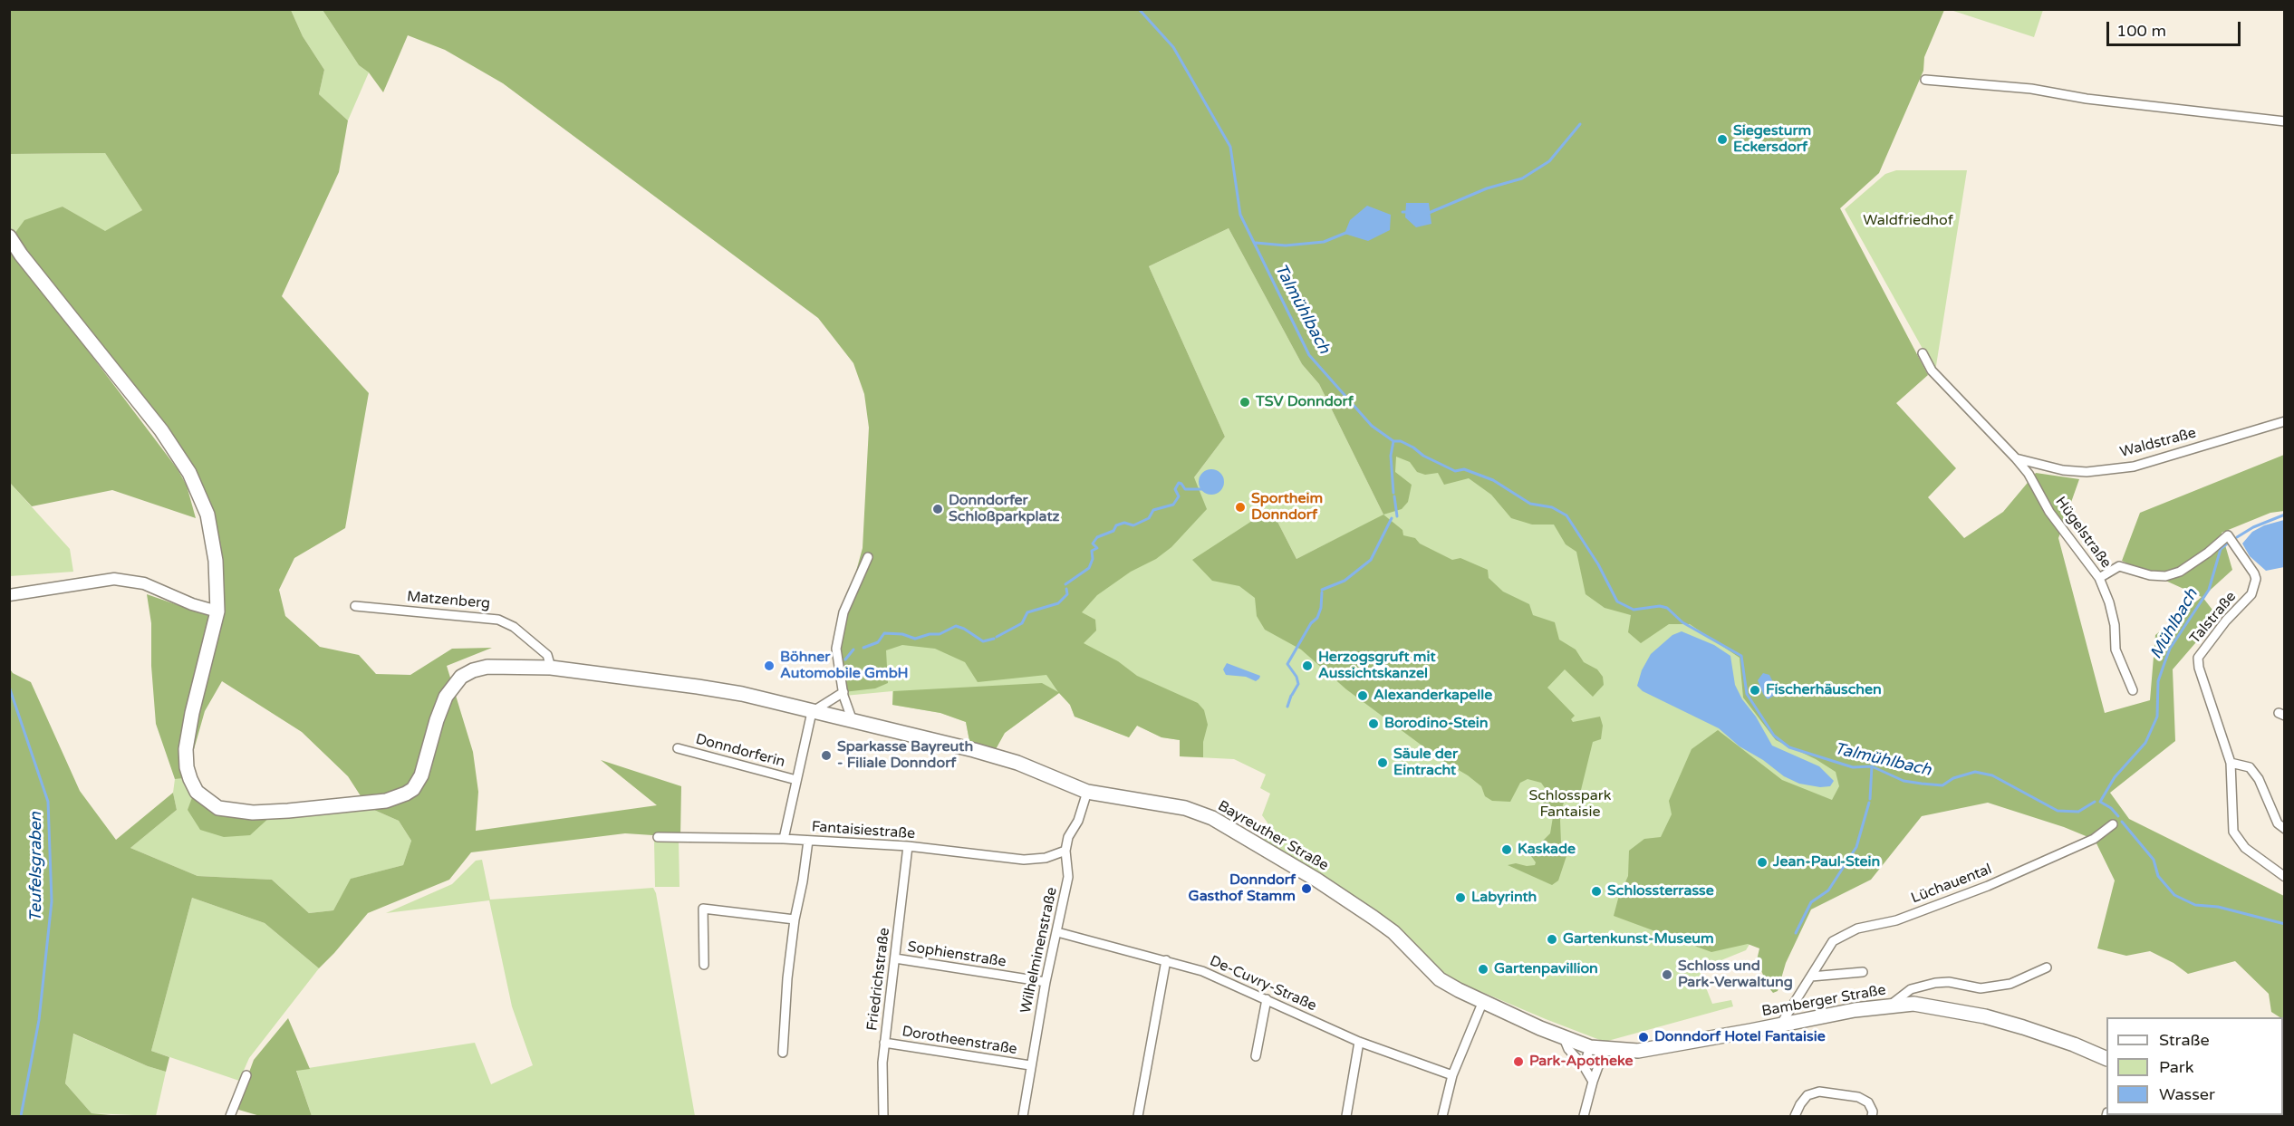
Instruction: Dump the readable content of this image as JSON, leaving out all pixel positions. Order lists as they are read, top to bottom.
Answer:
{
  "streets": {
    "main road": ["Bayreuther Straße", "Bamberger Straße"],
    "street": [
      "Waldstraße",
      "Hügelstraße",
      "Matzenberg",
      "Talstraße",
      "Donndorferin",
      "Fantaisiestraße",
      "Lüchauental",
      "Wilhelminenstraße",
      "Sophienstraße",
      "Friedrichstraße",
      "De-Cuvry-Straße",
      "Dorotheenstraße"
    ]
  },
  "crossings": [
    ["Waldstraße", "Hügelstraße"],
    ["Hügelstraße", "Talstraße"],
    ["Matzenberg", "Bayreuther Straße"],
    ["Donndorferin", "Fantaisiestraße"],
    ["Donndorferin", "Bayreuther Straße"],
    ["Fantaisiestraße", "Wilhelminenstraße"],
    ["Fantaisiestraße", "Friedrichstraße"],
    ["Bayreuther Straße", "Wilhelminenstraße"],
    ["Bayreuther Straße", "Bamberger Straße"],
    ["Lüchauental", "Bamberger Straße"],
    ["Wilhelminenstraße", "Sophienstraße"],
    ["Wilhelminenstraße", "De-Cuvry-Straße"],
    ["Wilhelminenstraße", "Dorotheenstraße"],
    ["Sophienstraße", "Friedrichstraße"],
    ["Friedrichstraße", "Dorotheenstraße"]
  ],
  "water": ["Talmühlbach", "Mühlbach", "Teufelsgraben"],
  "parks": ["Waldfriedhof", "Schlosspark Fantaisie"],
  "places": [
    "Siegesturm Eckersdorf",
    "TSV Donndorf",
    "Sportheim Donndorf",
    "Donndorfer Schloßparkplatz",
    "Böhner Automobile GmbH",
    "Herzogsgruft mit Aussichtskanzel",
    "Fischerhäuschen",
    "Alexanderkapelle",
    "Borodino-Stein",
    "Sparkasse Bayreuth - Filiale Donndorf",
    "Säule der Eintracht",
    "Kaskade",
    "Jean-Paul-Stein",
    "Donndorf Gasthof Stamm",
    "Schlossterrasse",
    "Labyrinth",
    "Gartenkunst-Museum",
    "Gartenpavillion",
    "Schloss und Park-Verwaltung",
    "Donndorf Hotel Fantaisie",
    "Park-Apotheke"
  ],
  "legend": ["Straße", "Park", "Wasser"],
  "scale_bar": "100 m"
}
